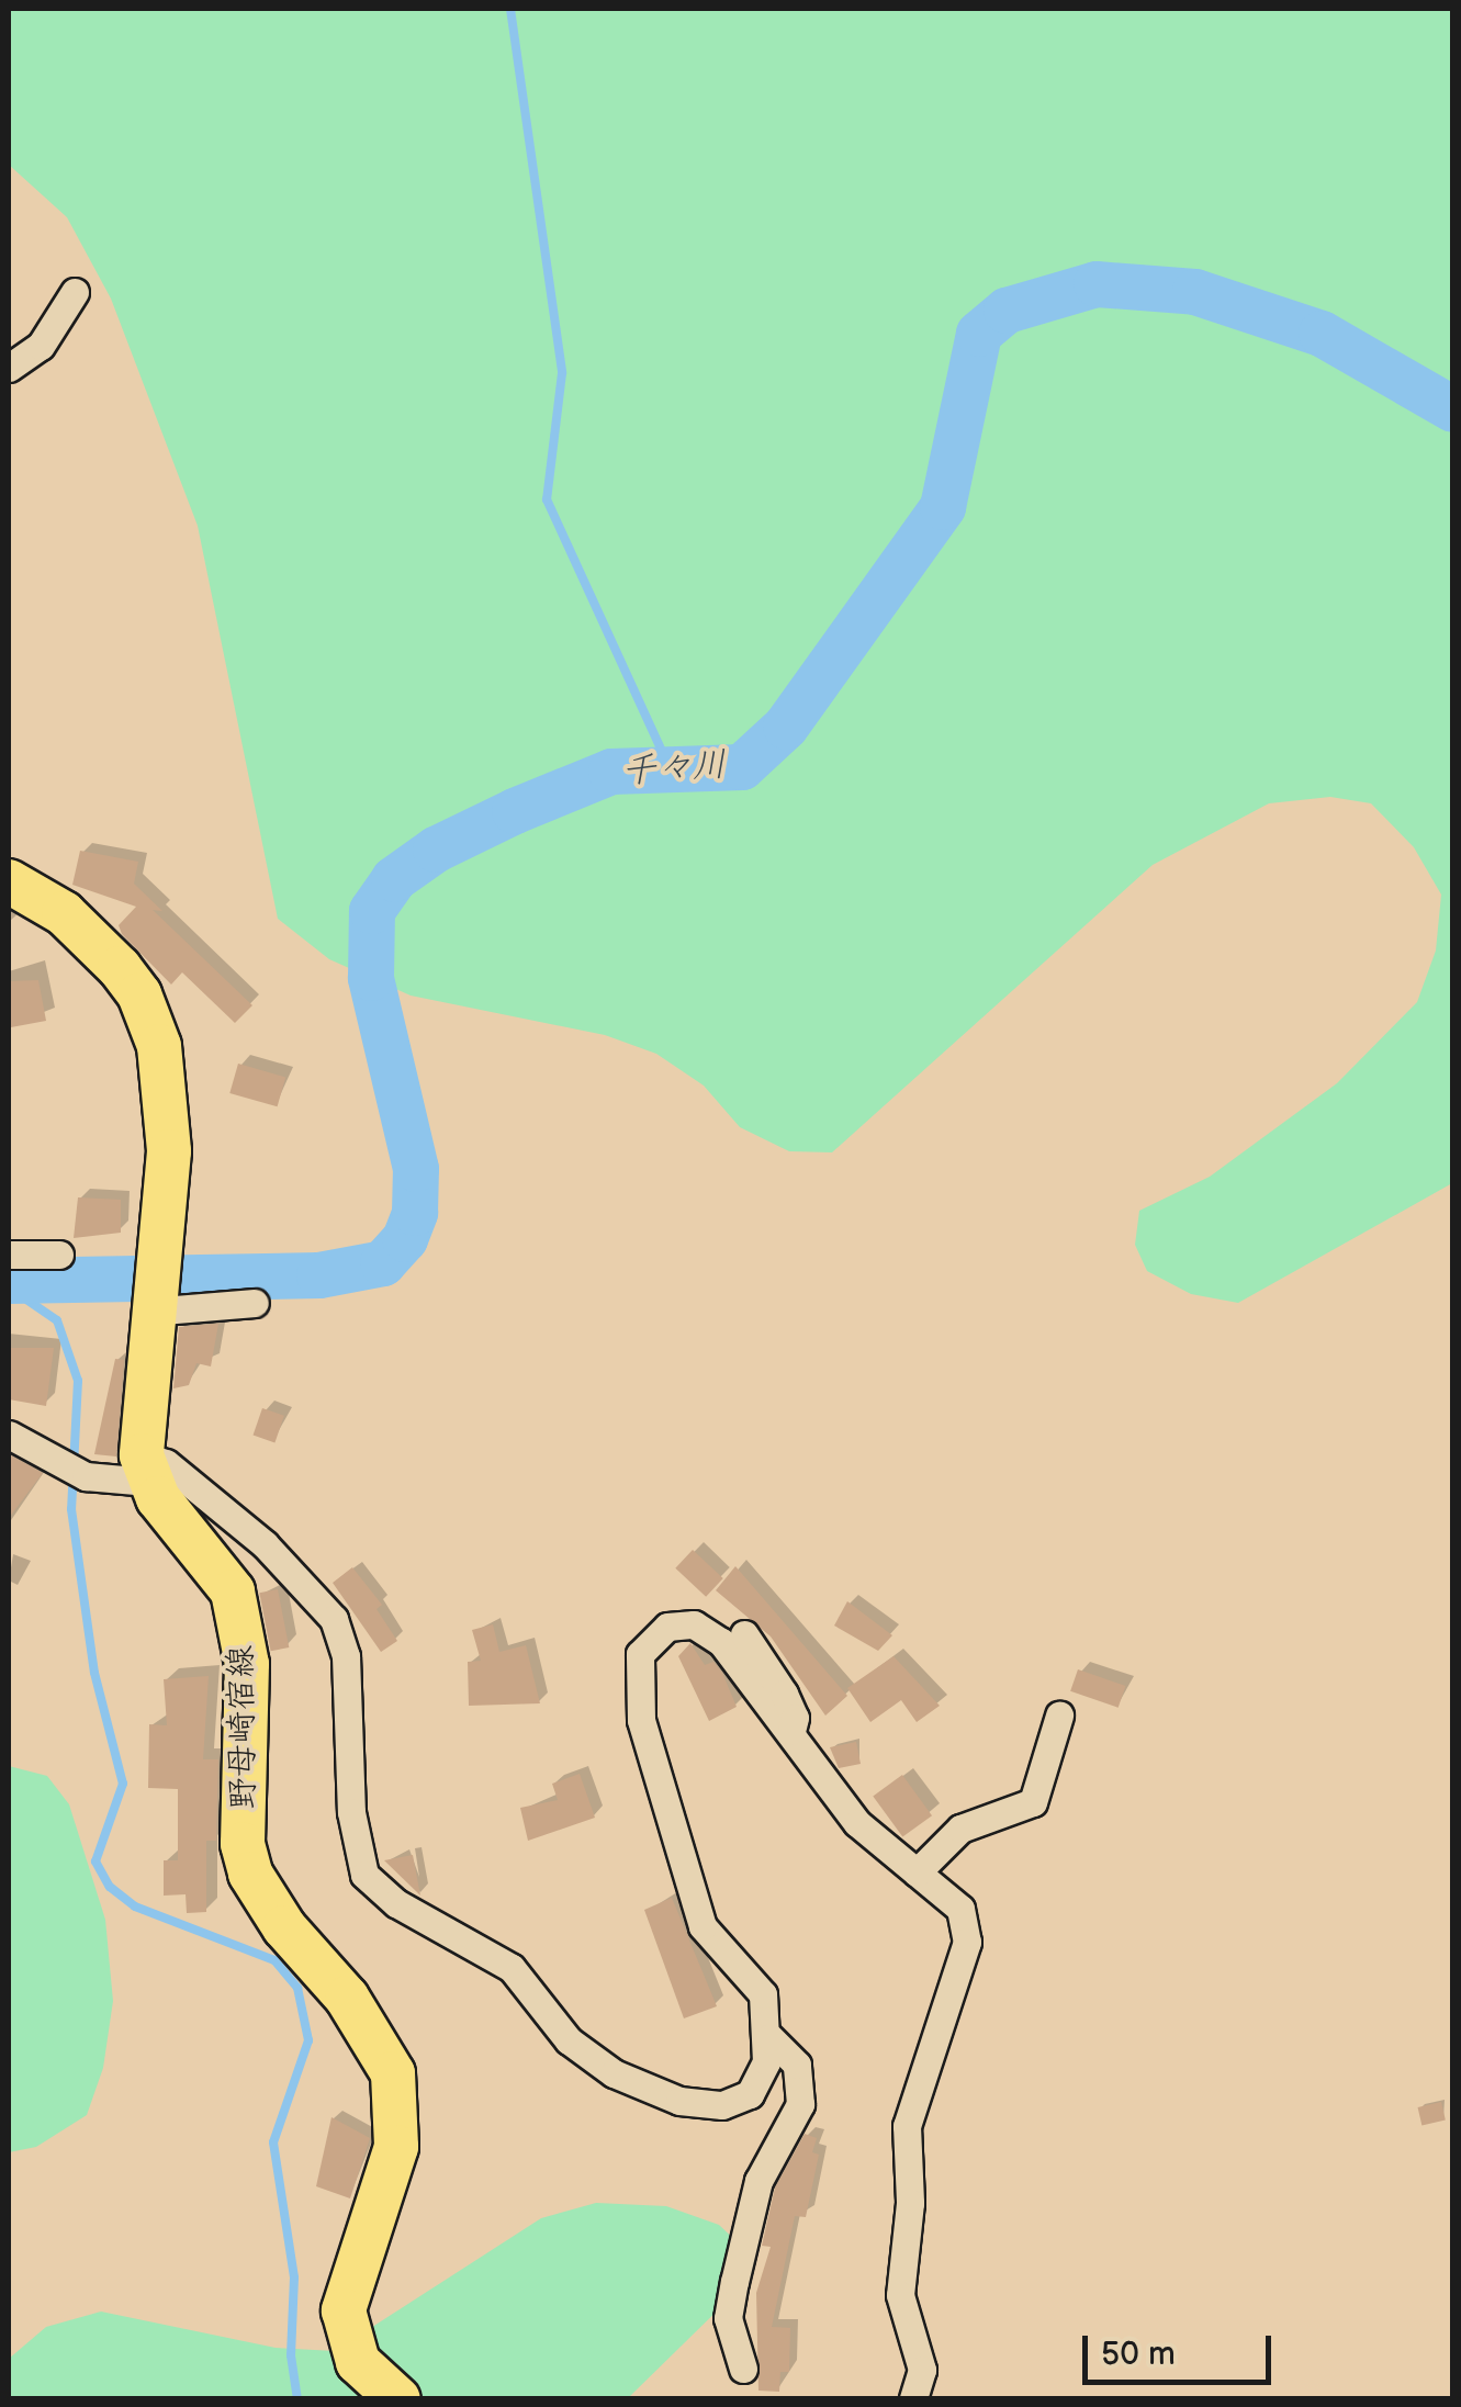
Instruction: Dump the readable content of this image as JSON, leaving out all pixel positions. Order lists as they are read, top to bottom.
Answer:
{
  "streets": {
    "main road": ["野母崎宿線"]
  },
  "water": ["千々川"],
  "scale_bar": "50 m"
}
